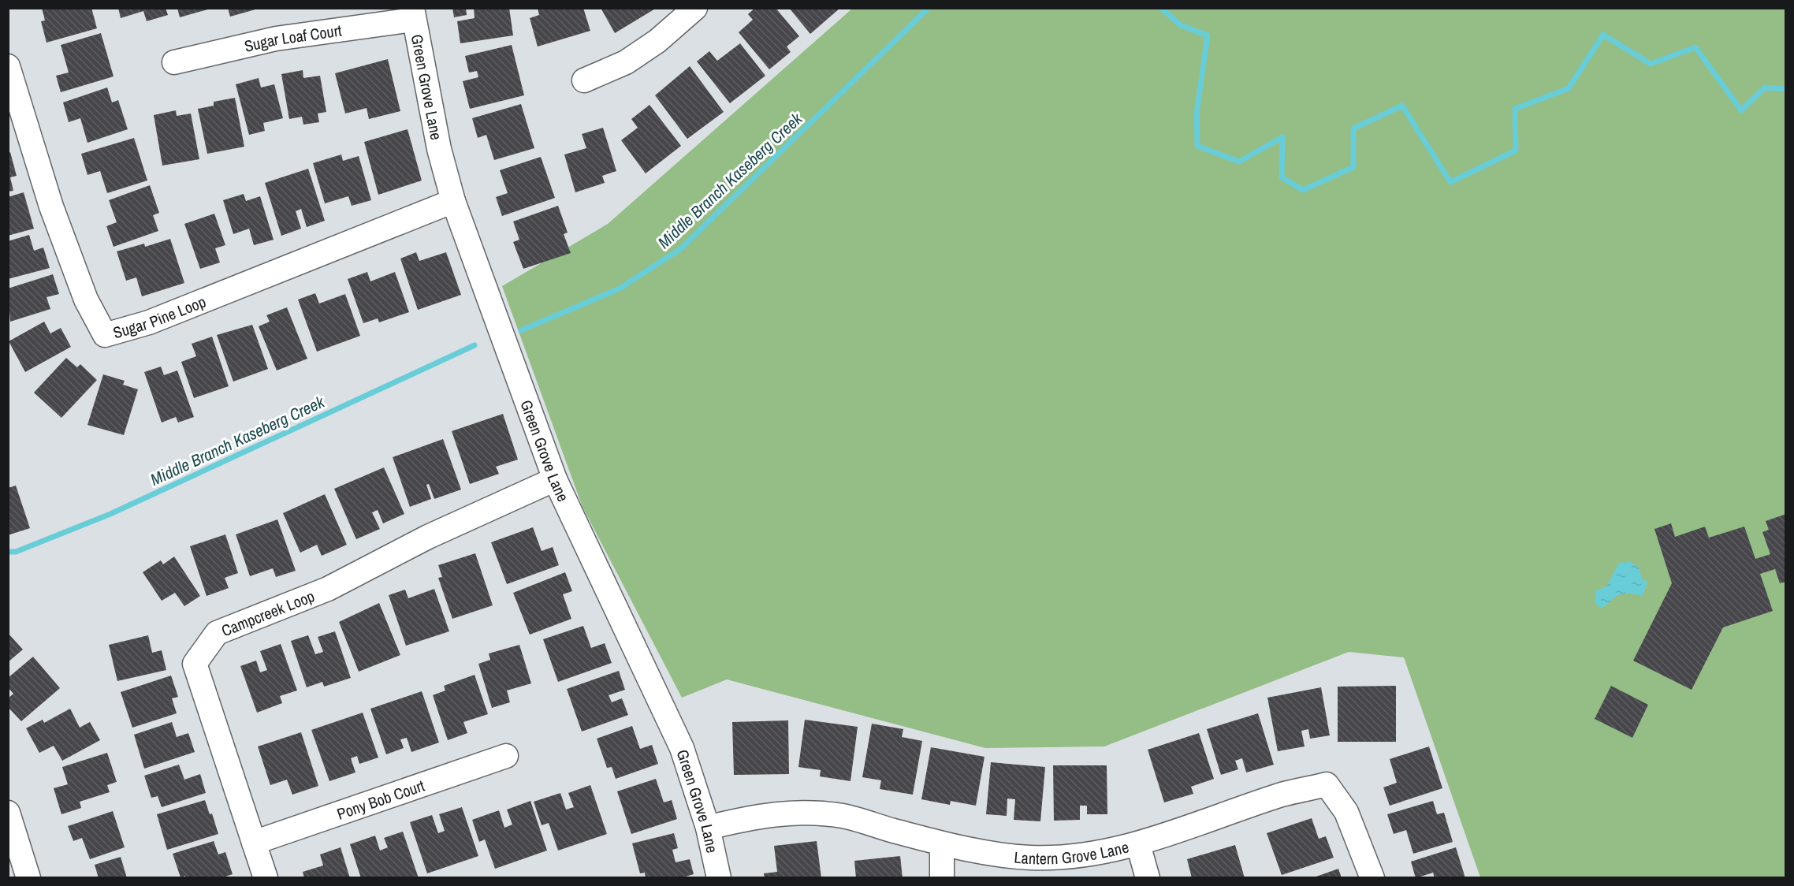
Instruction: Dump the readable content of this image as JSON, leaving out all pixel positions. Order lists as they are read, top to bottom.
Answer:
{
  "streets": {
    "street": [
      "Sugar Loaf Court",
      "Green Grove Lane",
      "Sugar Pine Loop",
      "Campcreek Loop",
      "Pony Bob Court",
      "Lantern Grove Lane"
    ]
  },
  "crossings": [
    ["Sugar Loaf Court", "Green Grove Lane"],
    ["Green Grove Lane", "Sugar Pine Loop"],
    ["Green Grove Lane", "Campcreek Loop"],
    ["Green Grove Lane", "Lantern Grove Lane"],
    ["Campcreek Loop", "Pony Bob Court"]
  ],
  "water": ["Middle Branch Kaseberg Creek"]
}
